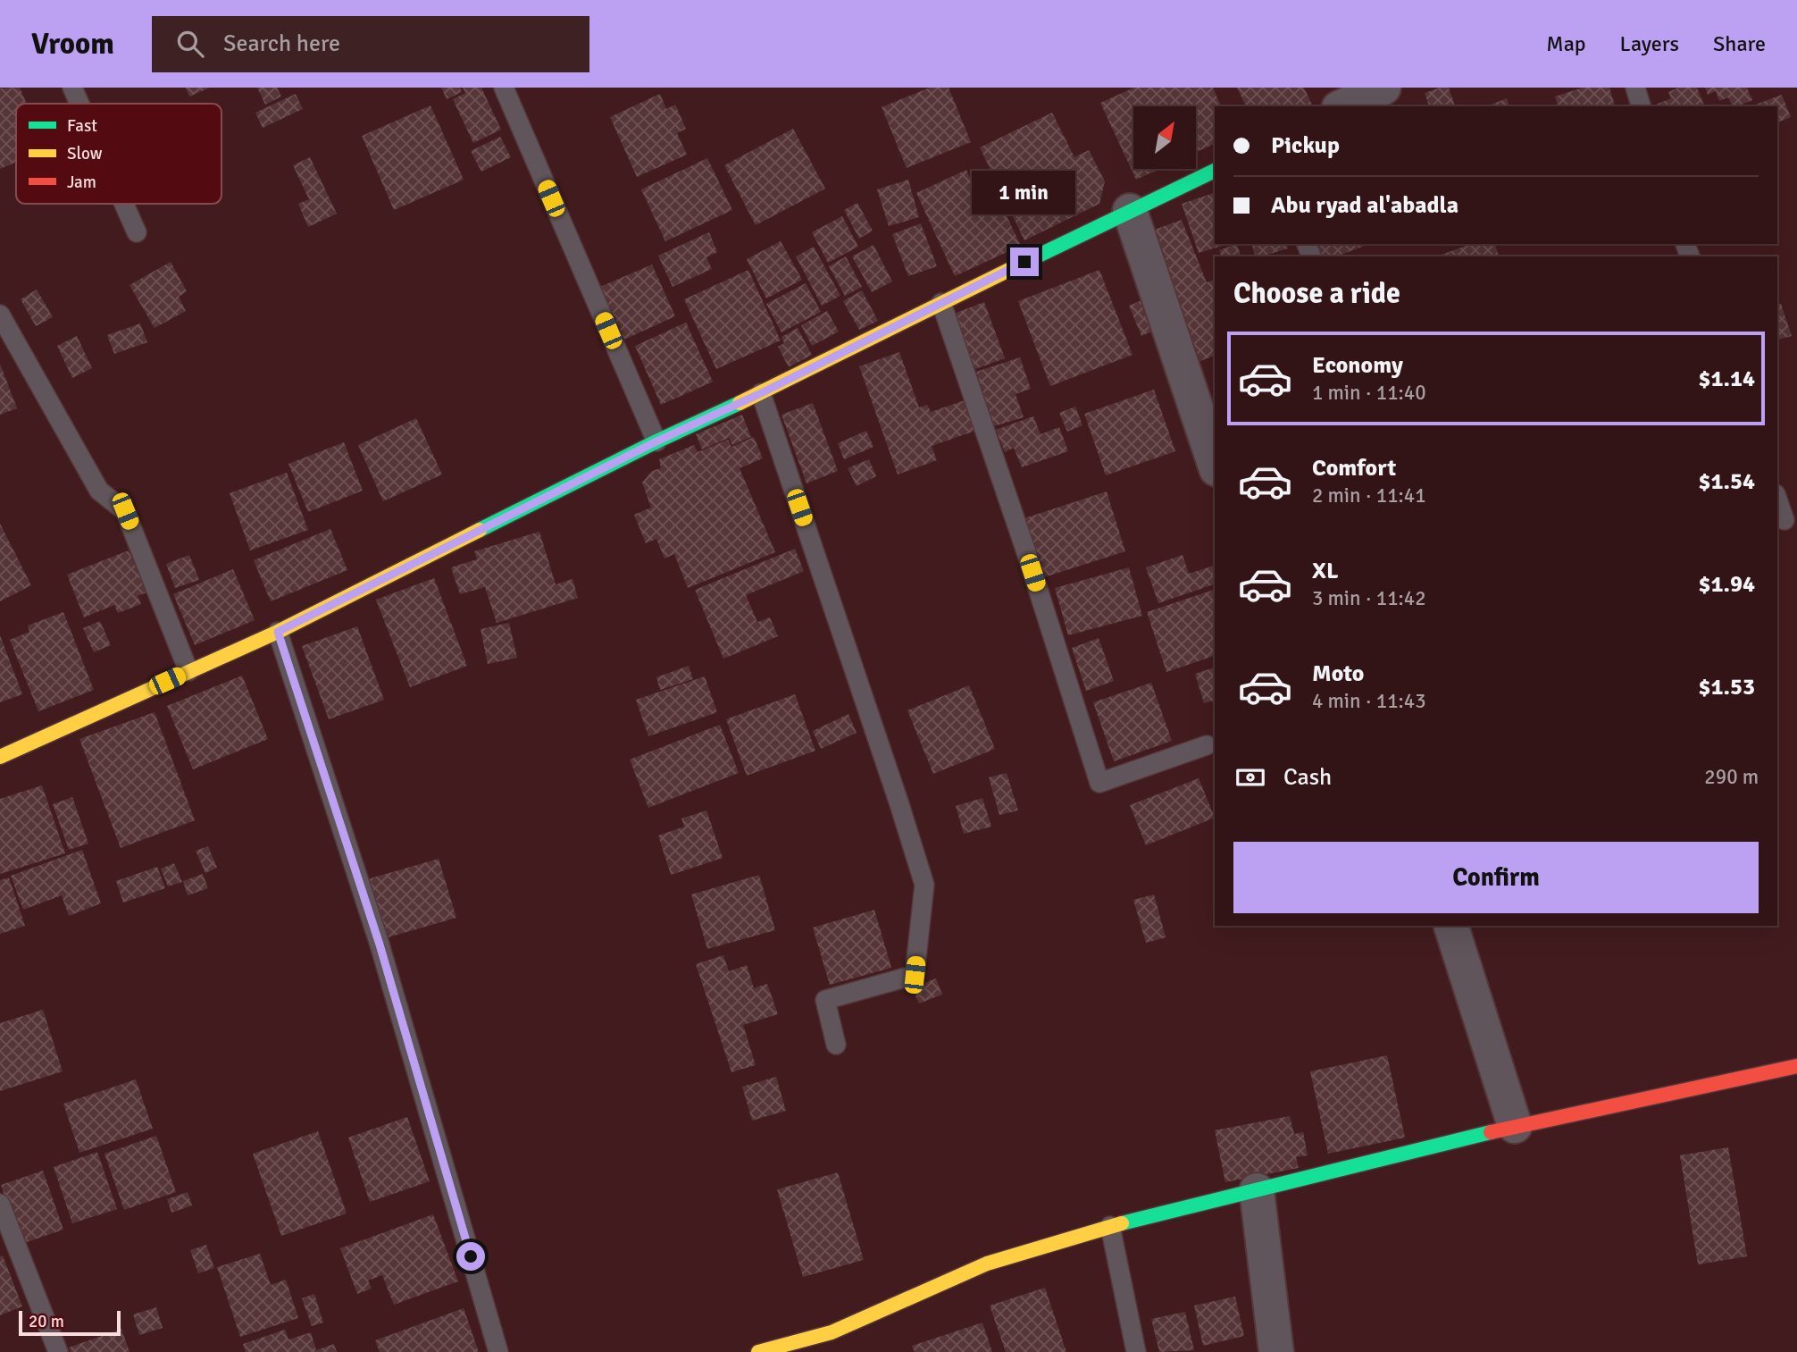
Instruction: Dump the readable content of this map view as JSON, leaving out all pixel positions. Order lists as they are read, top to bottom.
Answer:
{
  "legend": ["Fast", "Slow", "Jam"],
  "scale_bar": "20 m",
  "north": "top right",
  "page": {
    "header": "Vroom",
    "search": "Search here",
    "nav": ["Map", "Layers", "Share"],
    "banner": ["Pickup", "Abu ryad al'abadla"],
    "bubble": "1 min",
    "heading": "Choose a ride",
    "list": [
      {
        "name": "Economy",
        "note": "1 min · 11:40",
        "value": "$1.14"
      },
      {
        "name": "Comfort",
        "note": "2 min · 11:41",
        "value": "$1.54"
      },
      {
        "name": "XL",
        "note": "3 min · 11:42",
        "value": "$1.94"
      },
      {
        "name": "Moto",
        "note": "4 min · 11:43",
        "value": "$1.53"
      }
    ],
    "pay": ["Cash", "290 m"],
    "buttons": "Confirm",
    "scale": "20 m"
  }
}
